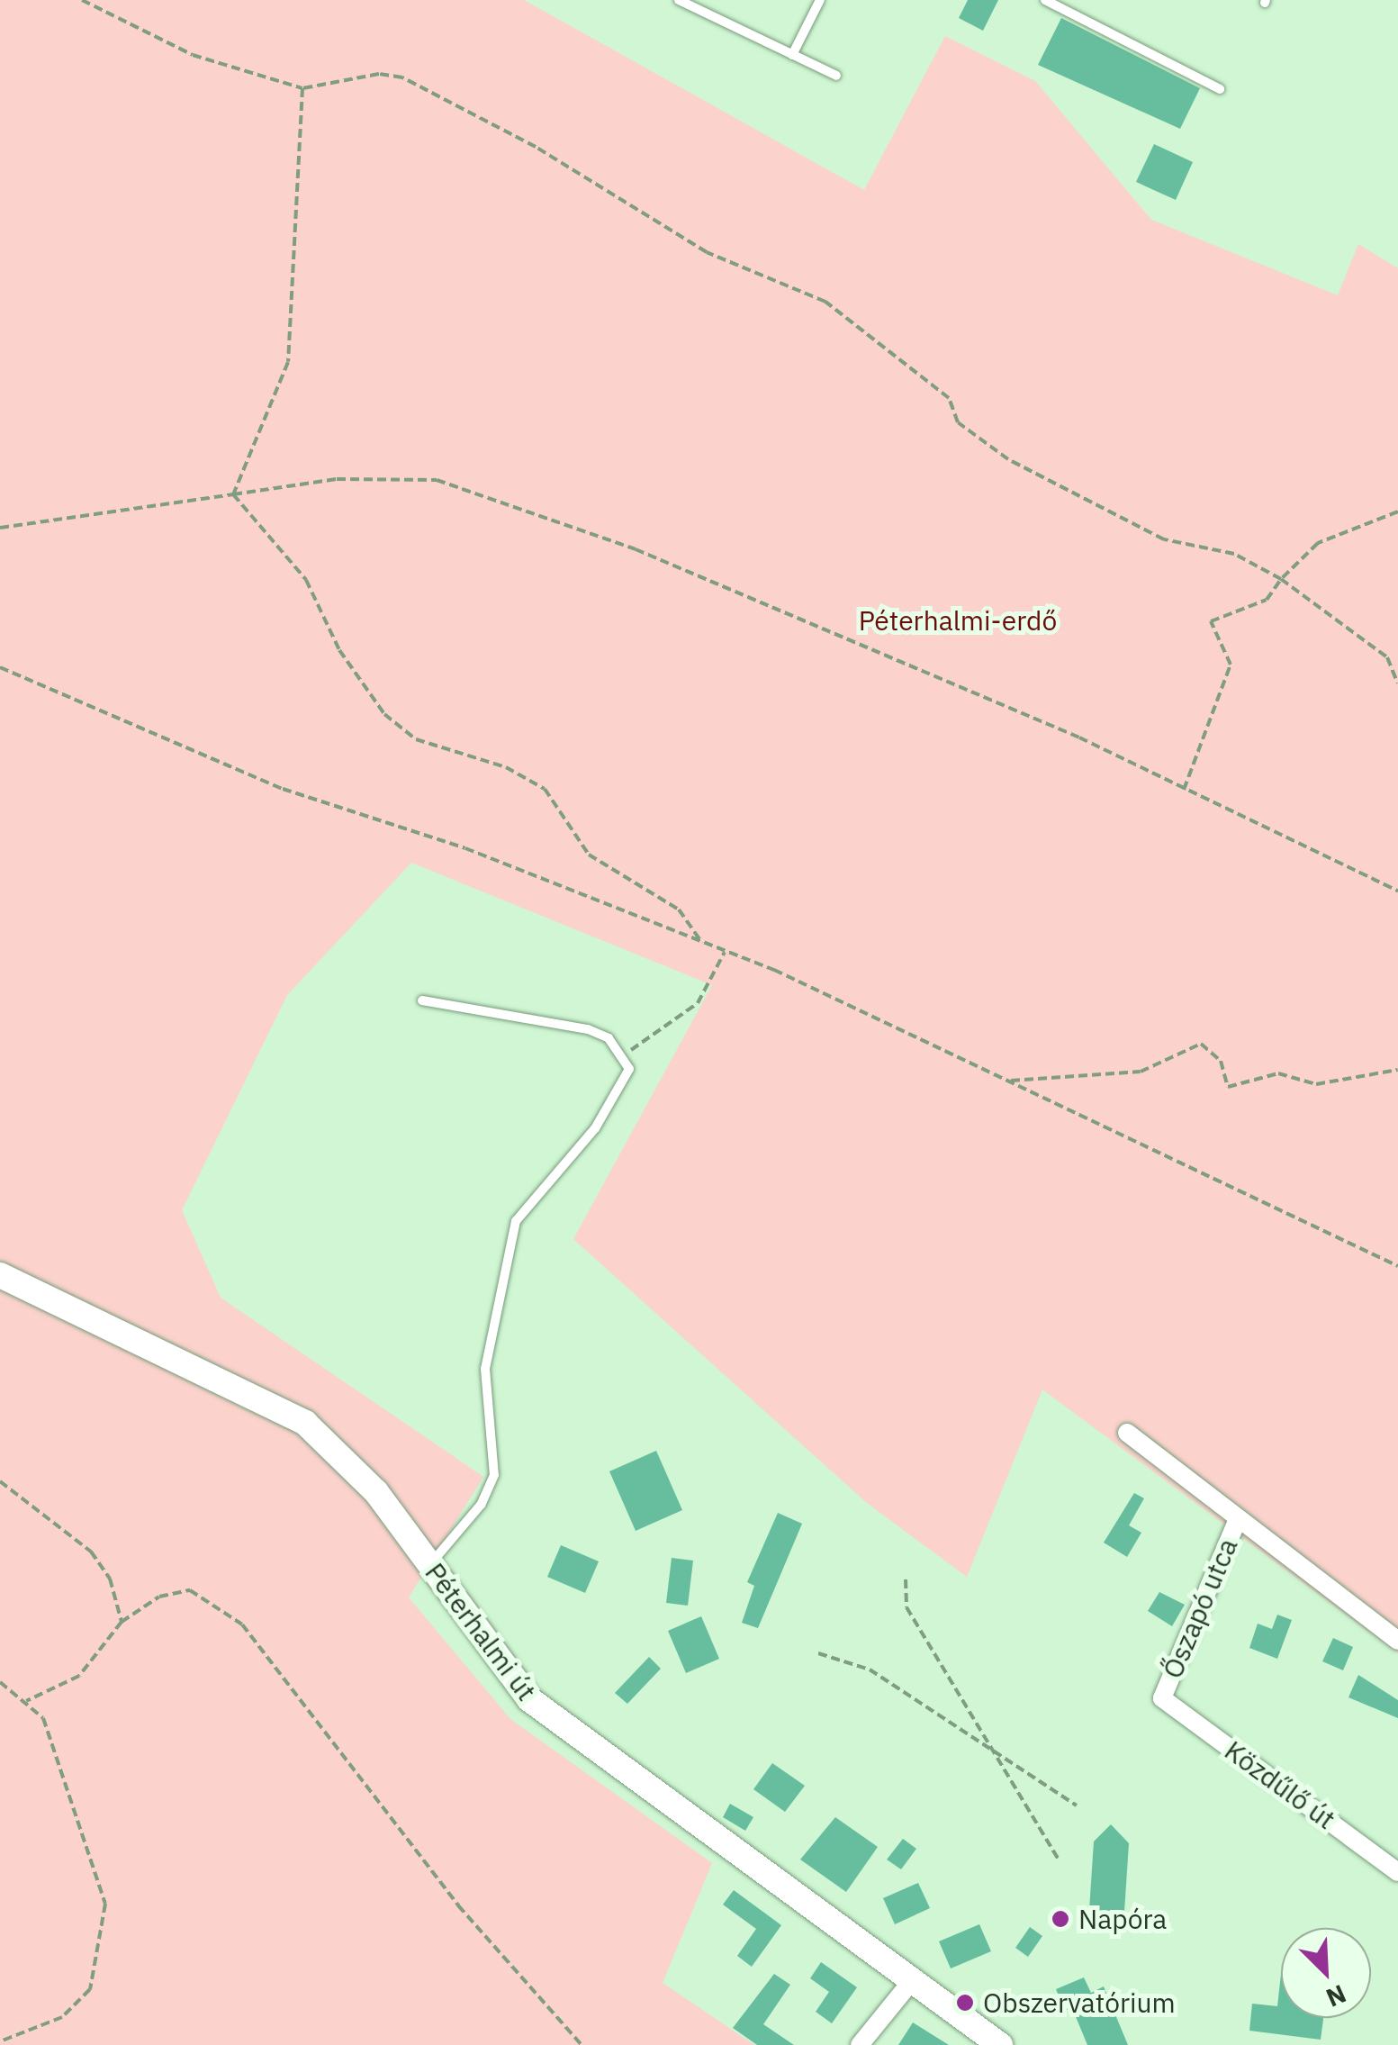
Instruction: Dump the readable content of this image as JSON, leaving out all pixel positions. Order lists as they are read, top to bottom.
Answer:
{
  "streets": {
    "street": ["Őszapó utca", "Péterhalmi út", "Közdűlő út"]
  },
  "crossings": [
    ["Őszapó utca", "Közdűlő út"]
  ],
  "parks": ["Péterhalmi-erdő"],
  "places": ["Napóra", "Obszervatórium"],
  "north": "bottom right"
}
